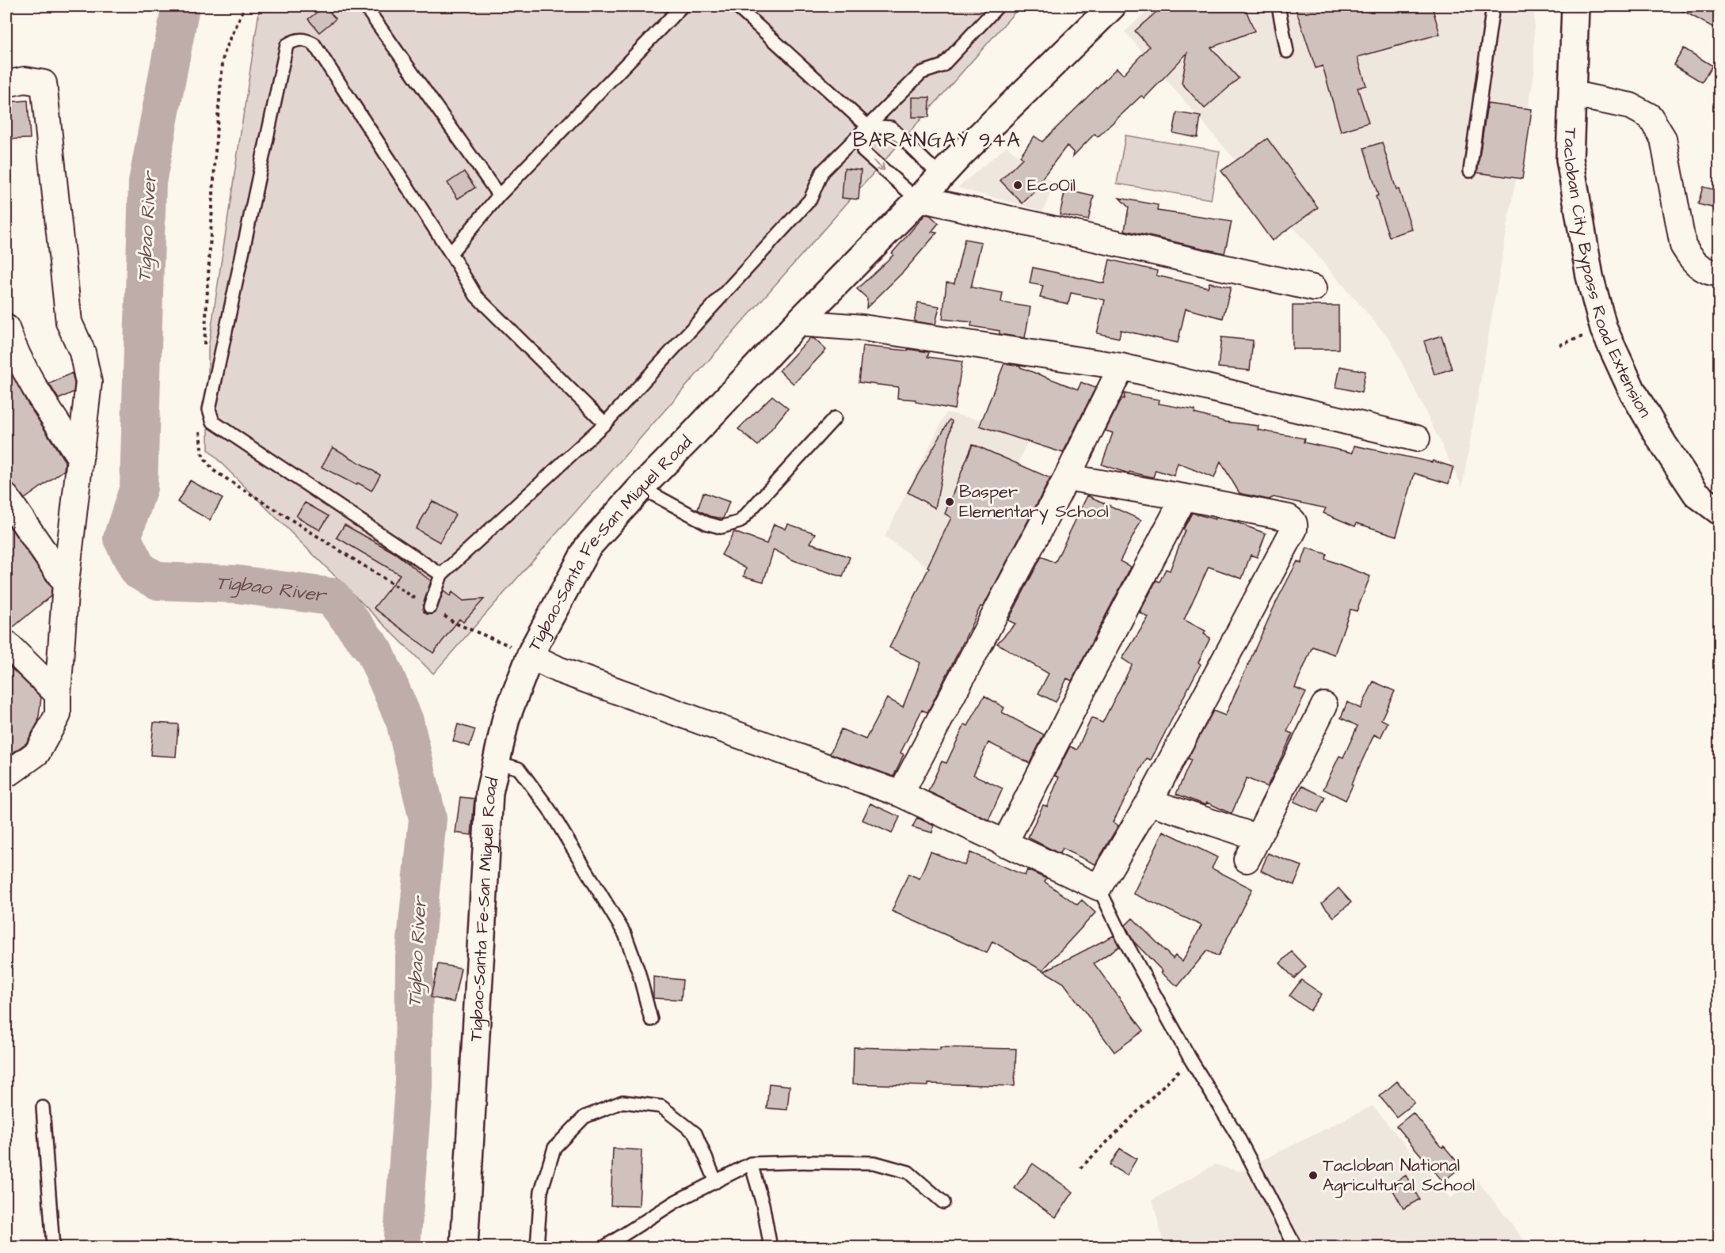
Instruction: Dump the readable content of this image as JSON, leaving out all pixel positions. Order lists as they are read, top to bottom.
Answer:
{
  "streets": {
    "main road": ["Tacloban City Bypass Road Extension", "Tigbao-Santa Fe-San Miguel Road"]
  },
  "districts": ["BARANGAY 94A"],
  "water": ["Tigbao River"],
  "places": ["EcoOil", "Basper Elementary School", "Tacloban National Agricultural School"]
}
